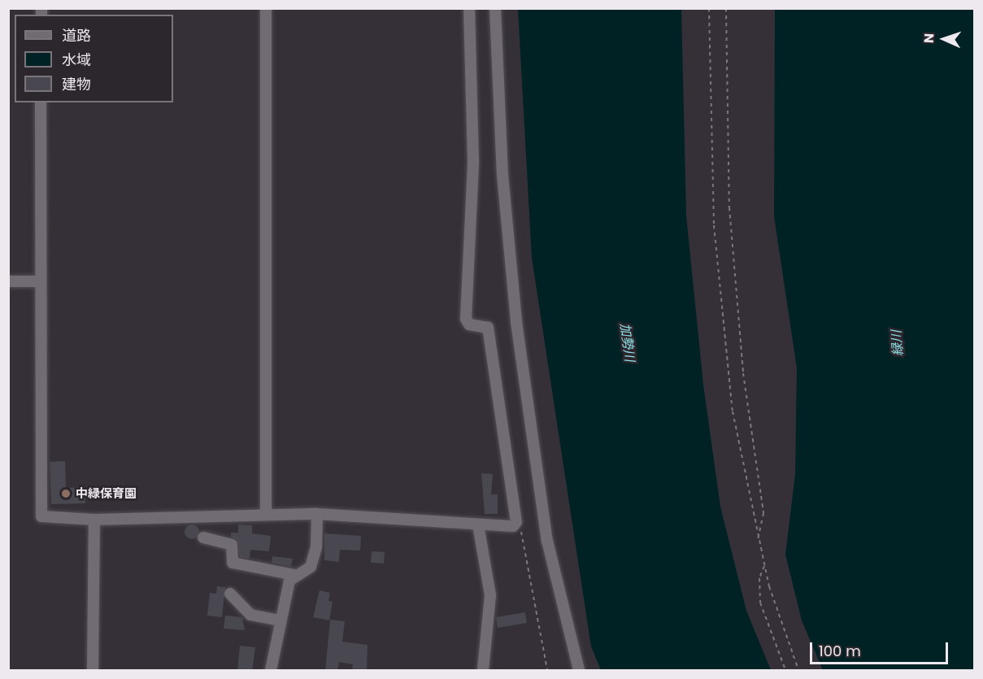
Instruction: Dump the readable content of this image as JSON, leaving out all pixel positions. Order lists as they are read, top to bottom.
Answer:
{
  "water": ["加勢川", "緑川"],
  "places": ["中緑保育園"],
  "legend": ["道路", "水域", "建物"],
  "scale_bar": "100 m",
  "north": "left"
}
